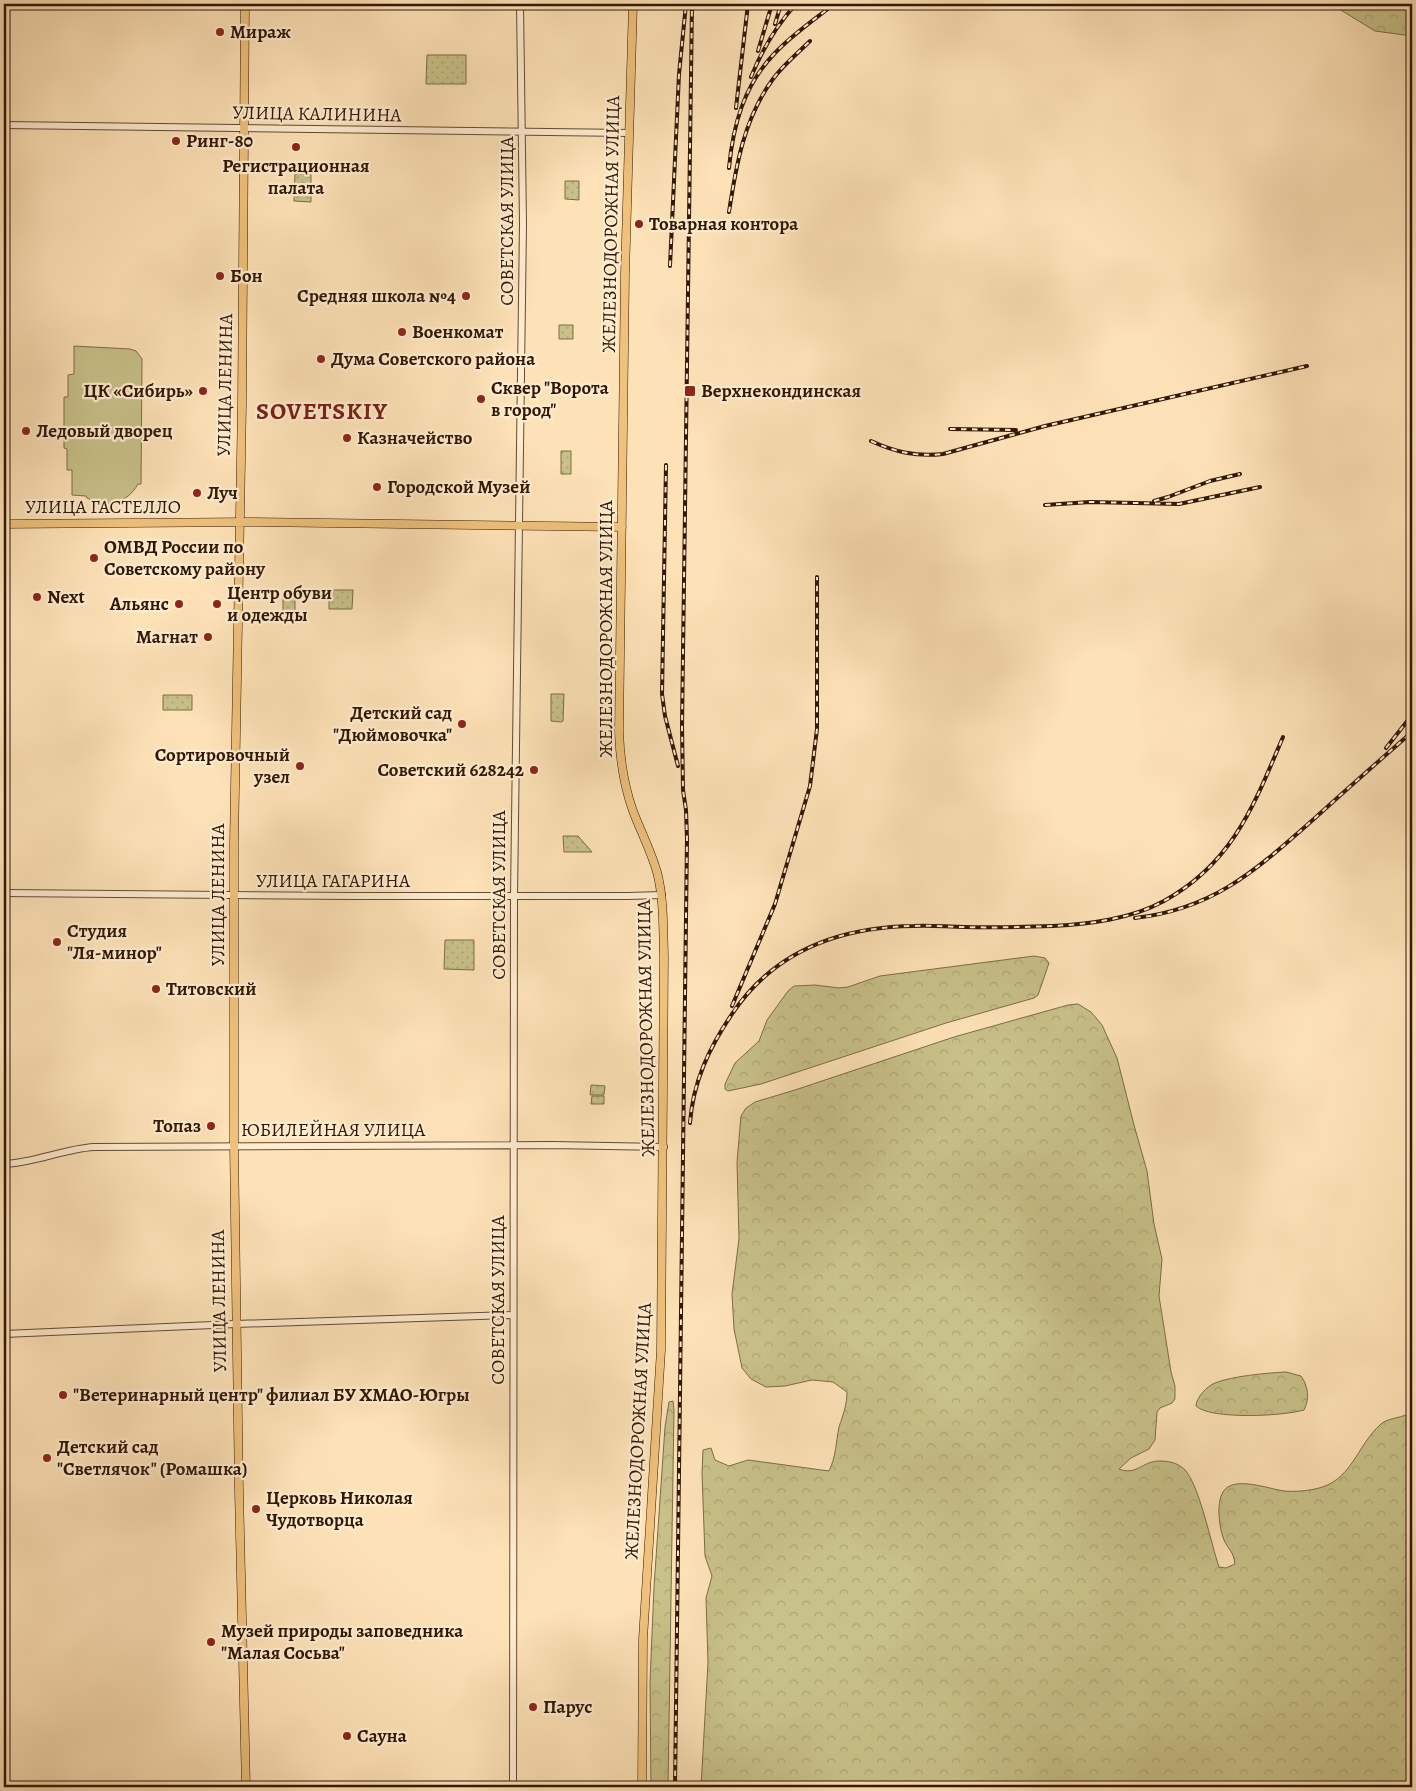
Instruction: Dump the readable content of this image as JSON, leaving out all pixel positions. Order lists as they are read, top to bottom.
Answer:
{
  "streets": {
    "main road": ["ЖЕЛЕЗНОДОРОЖНАЯ УЛИЦА", "УЛИЦА ЛЕНИНА", "УЛИЦА ГАСТЕЛЛО"],
    "street": [
      "УЛИЦА КАЛИНИНА",
      "СОВЕТСКАЯ УЛИЦА",
      "УЛИЦА ГАГАРИНА",
      "ЮБИЛЕЙНАЯ УЛИЦА"
    ]
  },
  "crossings": [
    ["УЛИЦА КАЛИНИНА", "СОВЕТСКАЯ УЛИЦА"],
    ["УЛИЦА КАЛИНИНА", "ЖЕЛЕЗНОДОРОЖНАЯ УЛИЦА"],
    ["УЛИЦА КАЛИНИНА", "УЛИЦА ЛЕНИНА"],
    ["СОВЕТСКАЯ УЛИЦА", "УЛИЦА ГАСТЕЛЛО"],
    ["СОВЕТСКАЯ УЛИЦА", "УЛИЦА ГАГАРИНА"],
    ["СОВЕТСКАЯ УЛИЦА", "ЮБИЛЕЙНАЯ УЛИЦА"],
    ["ЖЕЛЕЗНОДОРОЖНАЯ УЛИЦА", "УЛИЦА ГАСТЕЛЛО"],
    ["ЖЕЛЕЗНОДОРОЖНАЯ УЛИЦА", "УЛИЦА ГАГАРИНА"],
    ["ЖЕЛЕЗНОДОРОЖНАЯ УЛИЦА", "ЮБИЛЕЙНАЯ УЛИЦА"],
    ["УЛИЦА ЛЕНИНА", "УЛИЦА ГАСТЕЛЛО"],
    ["УЛИЦА ЛЕНИНА", "УЛИЦА ГАГАРИНА"],
    ["УЛИЦА ЛЕНИНА", "ЮБИЛЕЙНАЯ УЛИЦА"]
  ],
  "districts": ["SOVETSKIY"],
  "places": {
    "other": [
      "Мираж",
      "Ринг-80",
      "Регистрационная палата",
      "Товарная контора",
      "Бон",
      "Средняя школа №4",
      "Военкомат",
      "Дума Советского района",
      "ЦК «Сибирь»",
      "Сквер \"Ворота в город\"",
      "Ледовый дворец",
      "Казначейство",
      "Городской Музей",
      "Луч",
      "ОМВД России по Советскому району",
      "Next",
      "Альянс",
      "Центр обуви и одежды",
      "Магнат",
      "Детский сад \"Дюймовочка\"",
      "Сортировочный узел",
      "Советский 628242",
      "Студия \"Ля-минор\"",
      "Титовский",
      "Топаз",
      "\"Ветеринарный центр\" филиал БУ ХМАО-Югры",
      "Детский сад \"Светлячок\" (Ромашка)",
      "Церковь Николая Чудотворца",
      "Музей природы заповедника \"Малая Сосьва\"",
      "Парус",
      "Сауна"
    ],
    "transit": ["Верхнекондинская"]
  }
}
